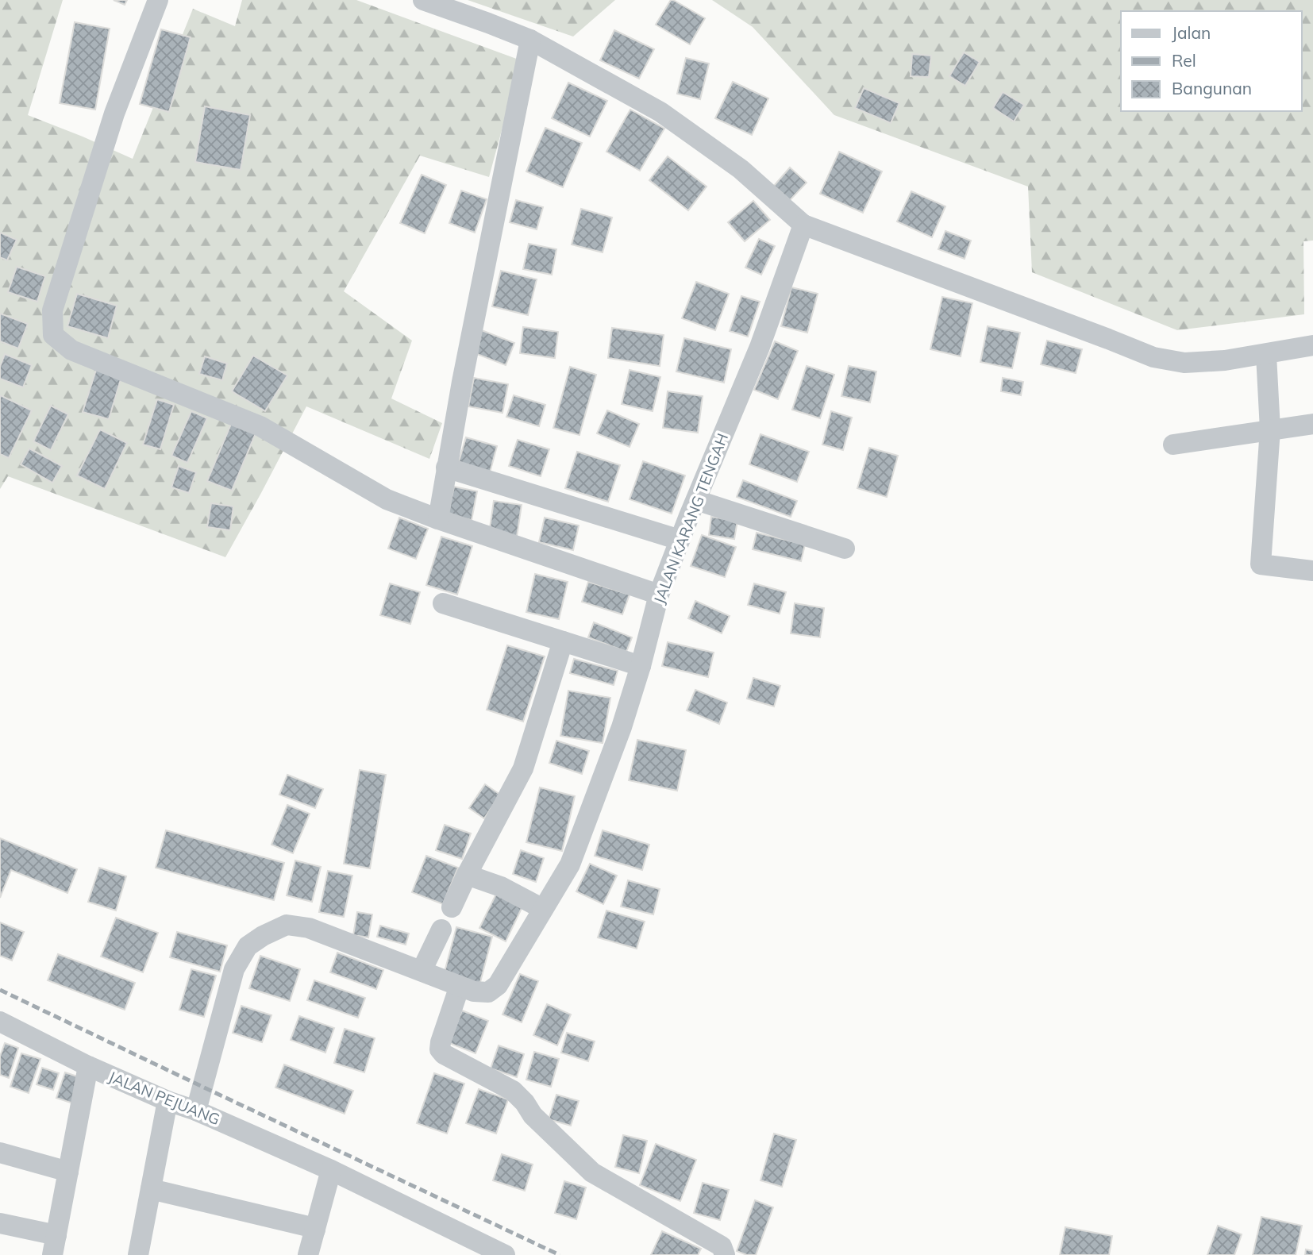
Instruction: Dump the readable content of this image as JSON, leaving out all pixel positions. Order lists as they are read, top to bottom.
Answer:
{
  "streets": {
    "street": ["JALAN KARANG TENGAH", "JALAN PEJUANG"]
  },
  "crossings": [
    ["JALAN KARANG TENGAH", "JALAN PEJUANG"]
  ],
  "legend": ["Jalan", "Rel", "Bangunan"]
}
